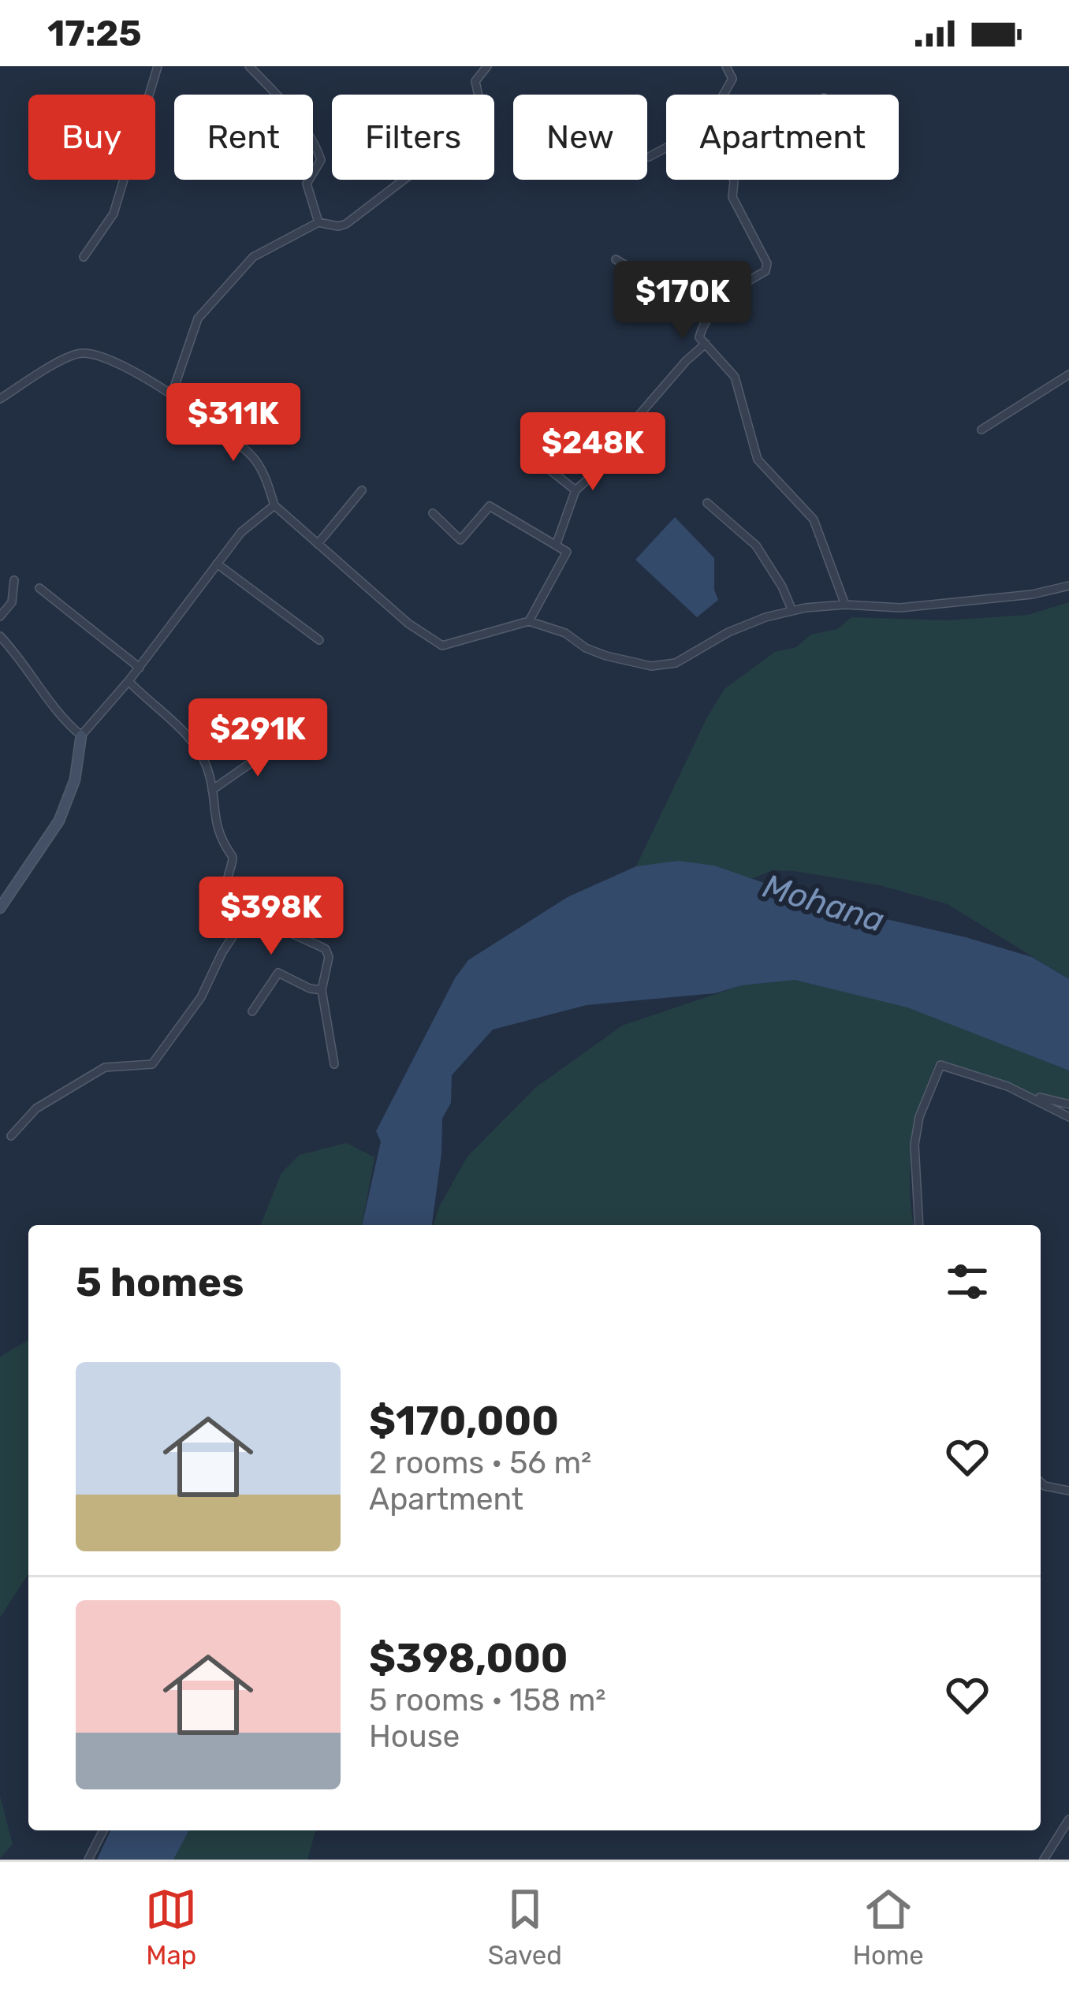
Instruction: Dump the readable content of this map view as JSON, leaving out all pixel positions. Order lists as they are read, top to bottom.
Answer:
{
  "water": ["Mohana"],
  "page": {
    "status": "17:25",
    "chip": [
      "Buy",
      "Rent",
      "Filters",
      "New",
      "Apartment"
    ],
    "price": [
      "$170K",
      "$311K",
      "$248K",
      "$291K",
      "$398K"
    ],
    "heading": "5 homes",
    "list": [
      {
        "name": "$170,000",
        "note": "2 rooms · 56 m² · Apartment"
      },
      {
        "name": "$398,000",
        "note": "5 rooms · 158 m² · House"
      }
    ],
    "tabs": ["Map", "Saved", "Home"]
  }
}
